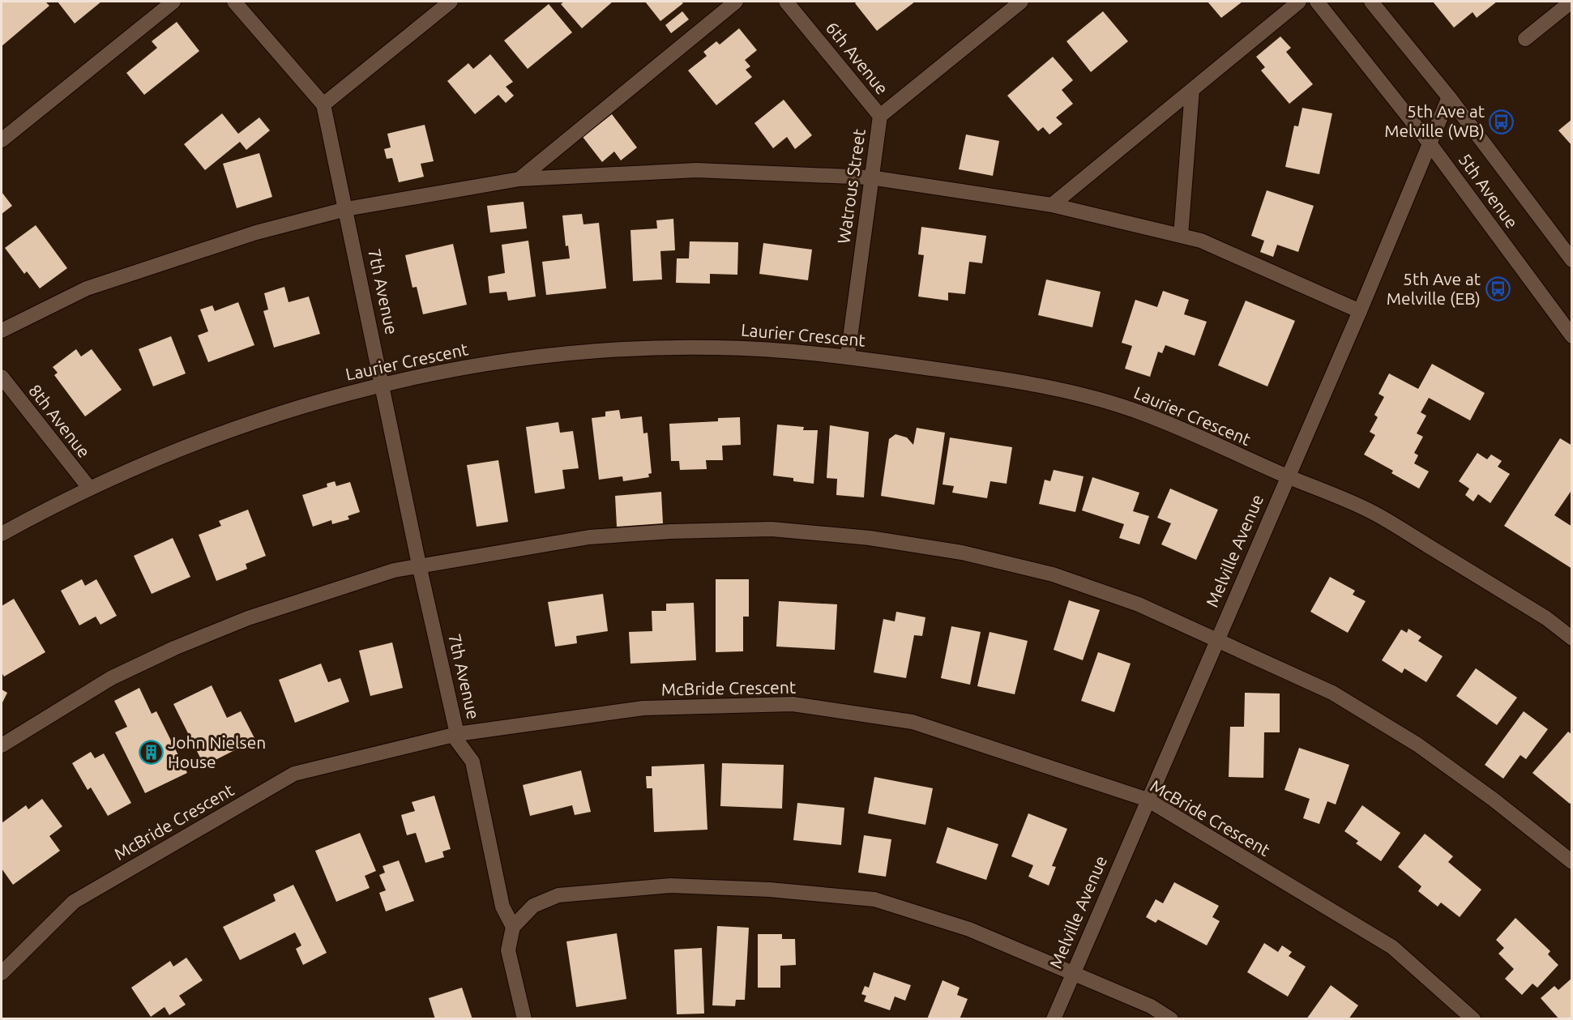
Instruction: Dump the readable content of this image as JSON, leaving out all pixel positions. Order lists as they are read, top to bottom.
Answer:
{
  "streets": {
    "street": [
      "6th Avenue",
      "Watrous Street",
      "5th Avenue",
      "7th Avenue",
      "Laurier Crescent",
      "8th Avenue",
      "Melville Avenue",
      "McBride Crescent"
    ]
  },
  "crossings": [
    ["6th Avenue", "Watrous Street"],
    ["Watrous Street", "Laurier Crescent"],
    ["5th Avenue", "Melville Avenue"],
    ["7th Avenue", "Laurier Crescent"],
    ["7th Avenue", "McBride Crescent"],
    ["Laurier Crescent", "8th Avenue"],
    ["Laurier Crescent", "Melville Avenue"],
    ["Melville Avenue", "McBride Crescent"]
  ],
  "places": {
    "bus stop": ["5th Ave at Melville (WB)", "5th Ave at Melville (EB)"],
    "building": ["John Nielsen House"]
  }
}
